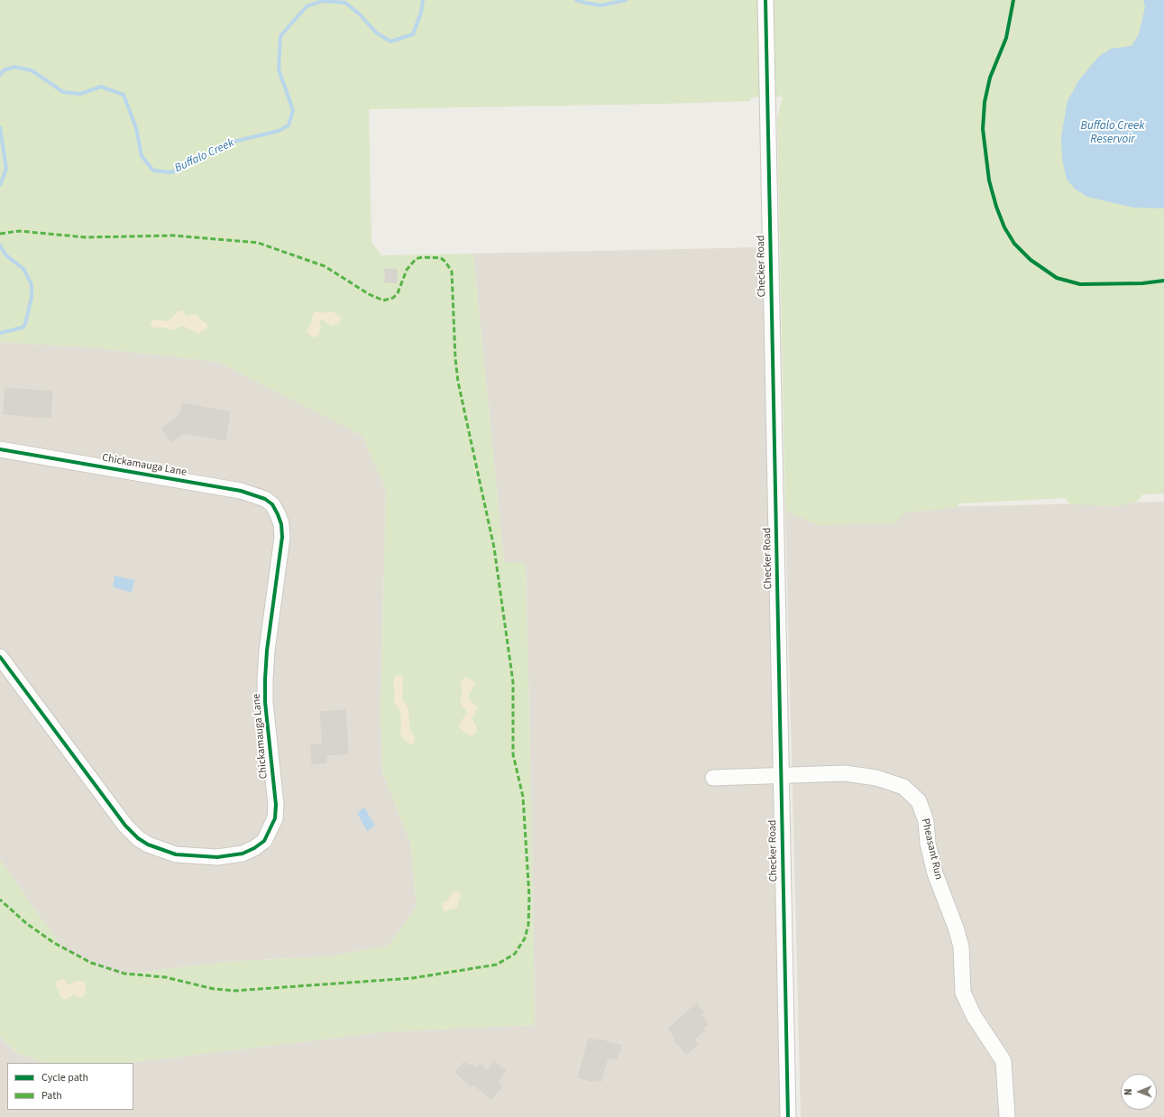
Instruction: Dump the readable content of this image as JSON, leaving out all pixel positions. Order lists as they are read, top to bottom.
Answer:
{
  "streets": {
    "street": ["Checker Road", "Chickamauga Lane", "Pheasant Run"]
  },
  "crossings": [
    ["Checker Road", "Pheasant Run"]
  ],
  "water": ["Buffalo Creek Reservoir", "Buffalo Creek"],
  "legend": ["Cycle path", "Path"],
  "north": "left"
}
